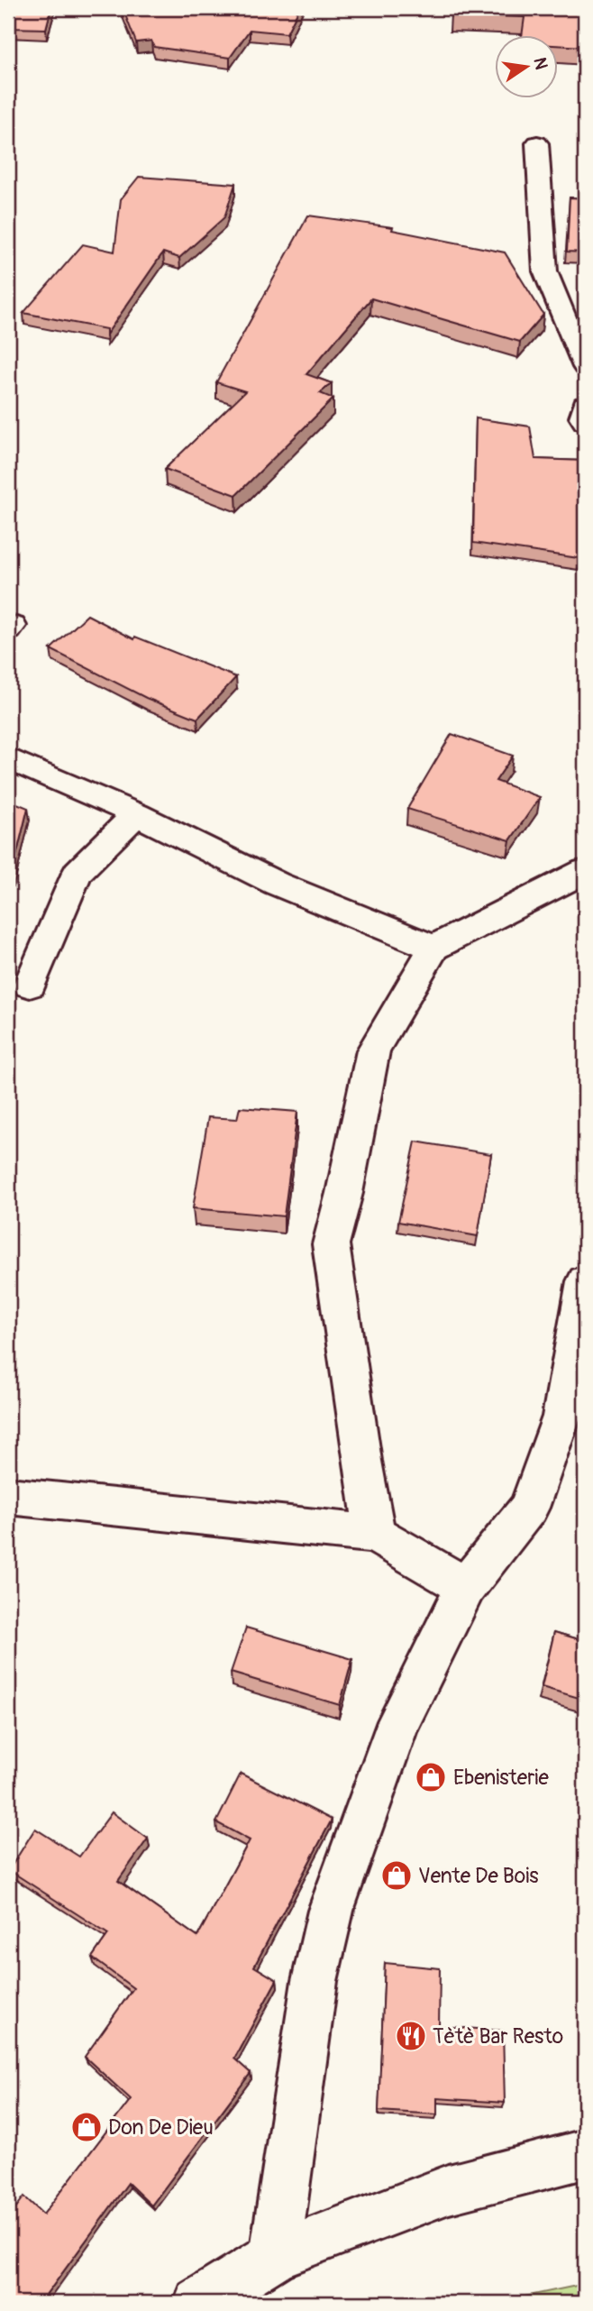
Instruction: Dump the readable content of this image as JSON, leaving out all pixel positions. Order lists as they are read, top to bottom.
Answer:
{
  "places": {
    "shop": ["Ebenisterie", "Vente De Bois", "Don De Dieu"],
    "restaurant": ["Tètè Bar Resto"]
  },
  "north": "right"
}
